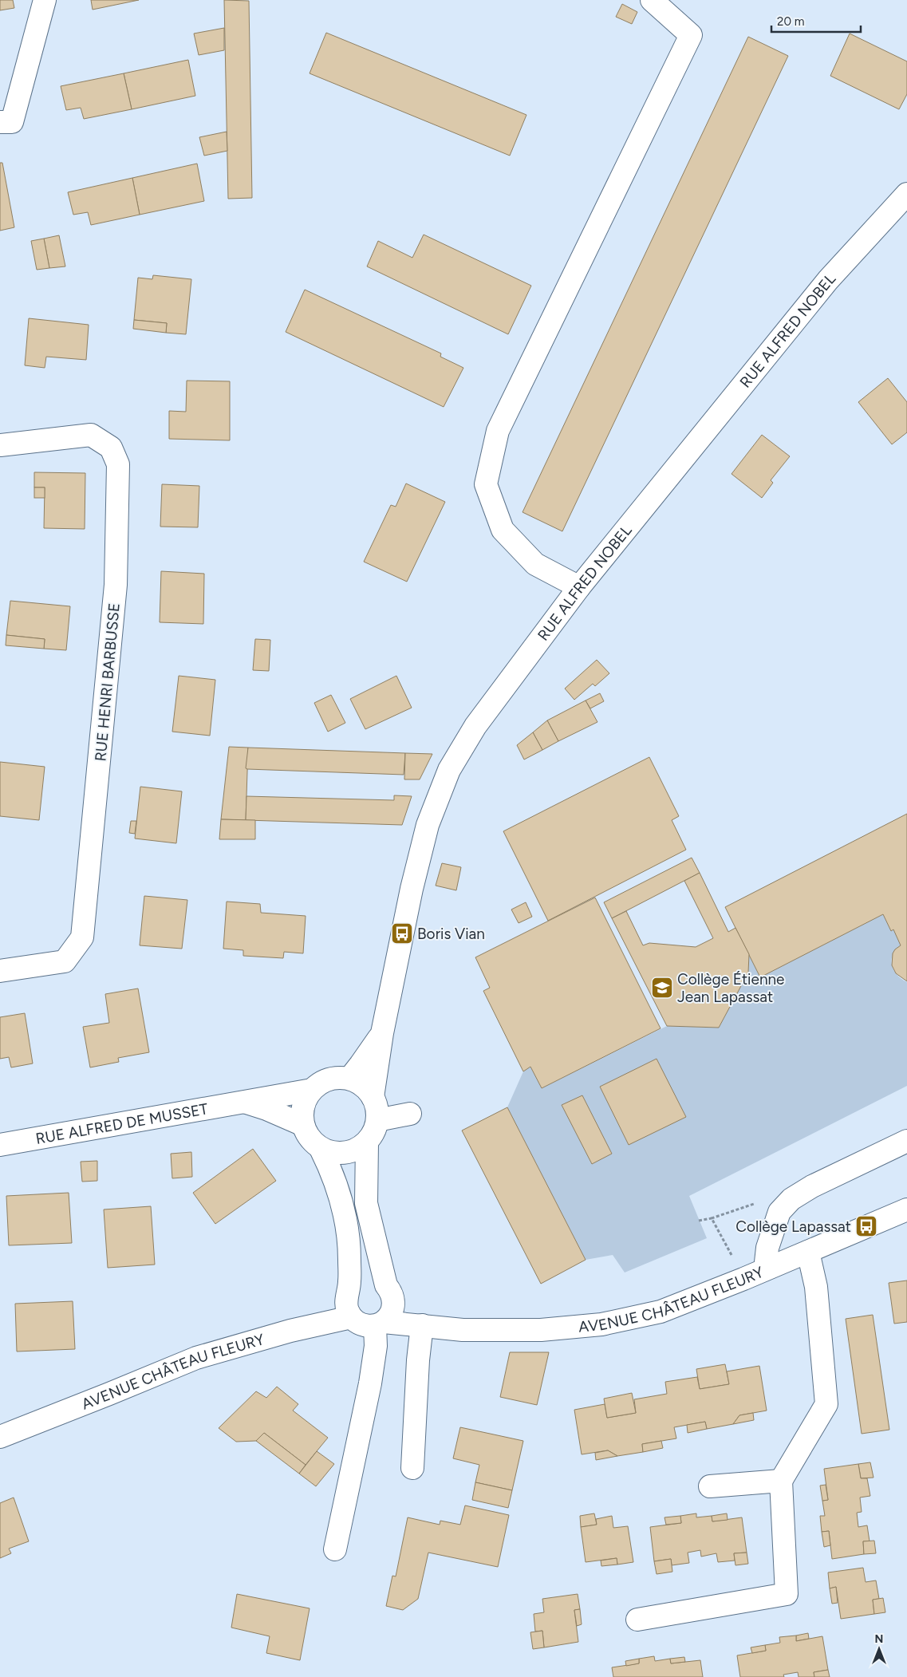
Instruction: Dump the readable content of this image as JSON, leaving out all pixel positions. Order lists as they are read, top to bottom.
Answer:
{
  "streets": {
    "street": [
      "RUE ALFRED NOBEL",
      "RUE HENRI BARBUSSE",
      "RUE ALFRED DE MUSSET",
      "AVENUE CHÂTEAU FLEURY"
    ]
  },
  "crossings": [
    ["RUE ALFRED NOBEL", "RUE ALFRED DE MUSSET"]
  ],
  "places": {
    "bus stop": ["Boris Vian", "Collège Lapassat"],
    "school or university": ["Collège Étienne Jean Lapassat"]
  },
  "scale_bar": "20 m",
  "north": "top"
}
